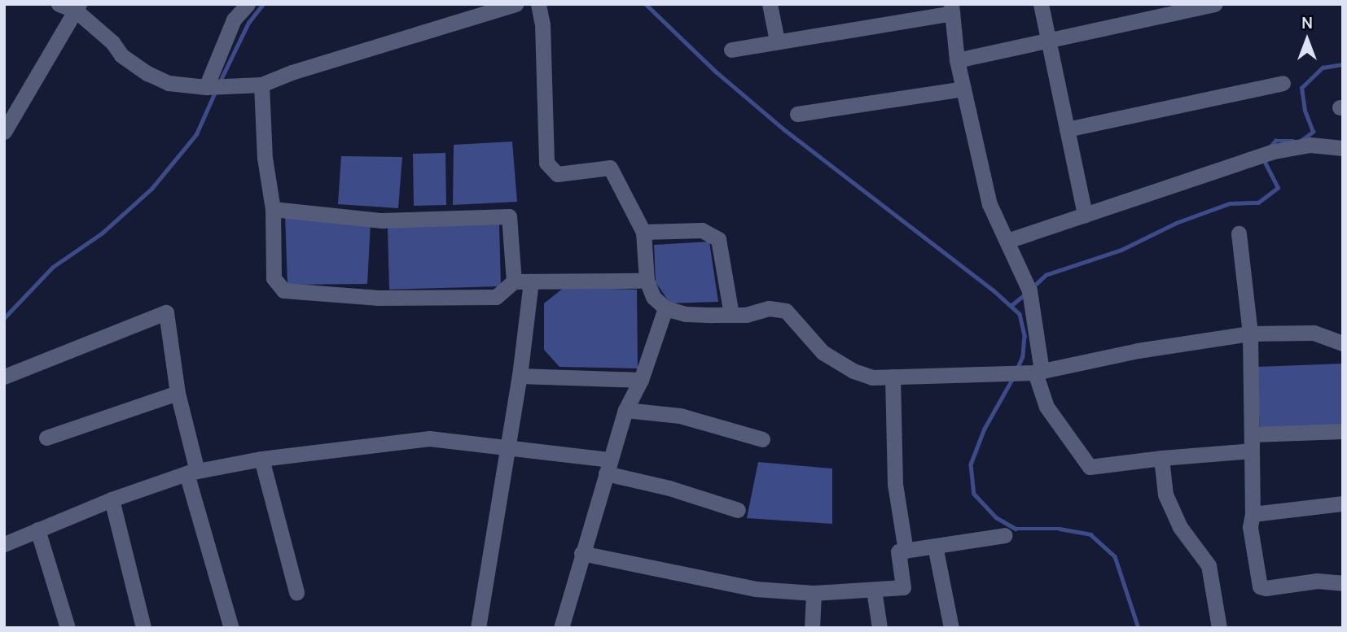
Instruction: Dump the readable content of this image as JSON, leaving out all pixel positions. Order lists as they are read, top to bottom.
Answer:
{
  "north": "top"
}
